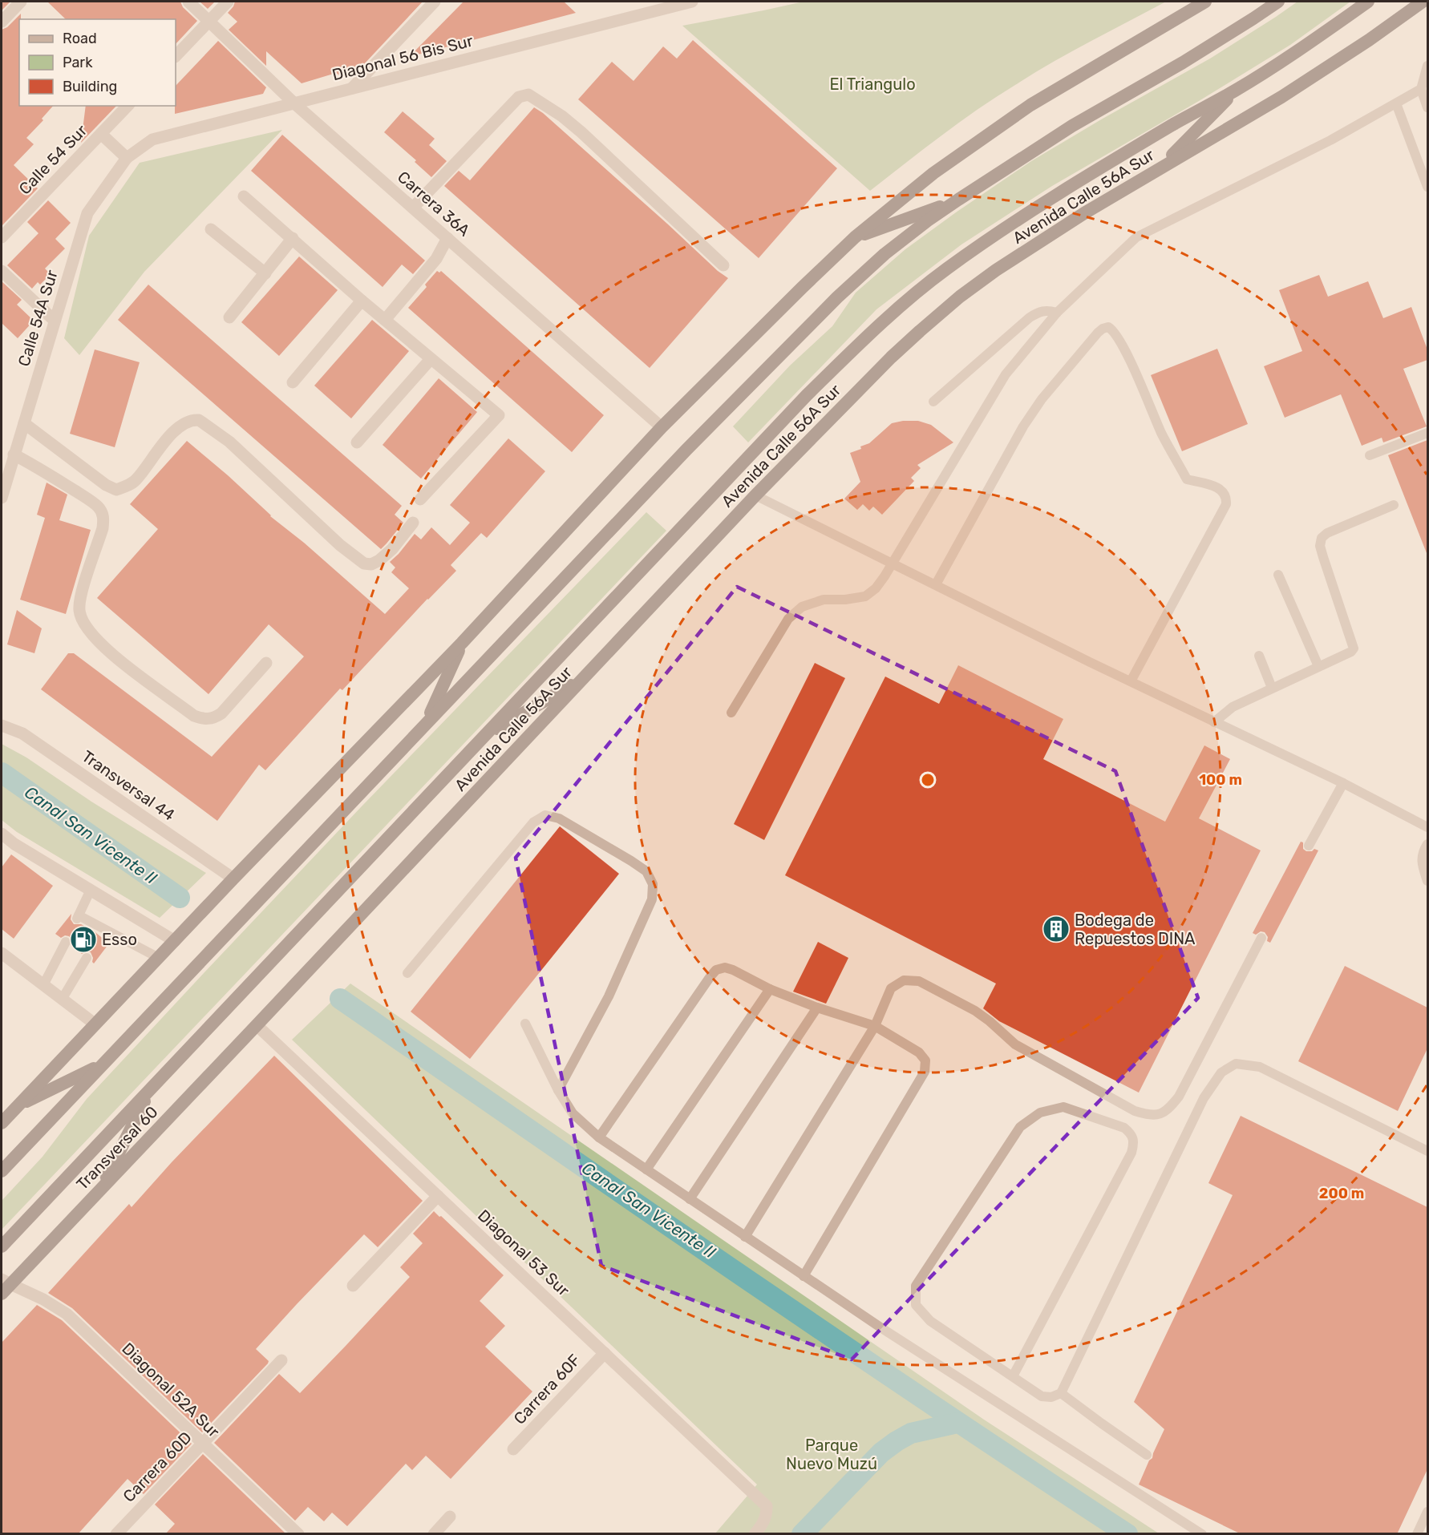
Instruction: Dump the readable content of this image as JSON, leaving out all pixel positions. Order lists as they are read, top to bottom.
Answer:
{
  "streets": {
    "highway": ["Avenida Calle 56A Sur", "Transversal 60"],
    "street": [
      "Diagonal 56 Bis Sur",
      "Calle 54 Sur",
      "Carrera 36A",
      "Calle 54A Sur",
      "Transversal 44",
      "Diagonal 53 Sur",
      "Carrera 60F",
      "Diagonal 52A Sur",
      "Carrera 60D"
    ]
  },
  "crossings": [
    ["Diagonal 56 Bis Sur", "Carrera 36A"],
    ["Diagonal 56 Bis Sur", "Calle 54A Sur"],
    ["Avenida Calle 56A Sur", "Transversal 60"],
    ["Avenida Calle 56A Sur", "Diagonal 53 Sur"],
    ["Transversal 60", "Diagonal 53 Sur"],
    ["Transversal 60", "Diagonal 52A Sur"],
    ["Diagonal 53 Sur", "Carrera 60F"],
    ["Diagonal 52A Sur", "Carrera 60D"]
  ],
  "water": ["Canal San Vicente II"],
  "parks": ["El Triangulo", "Parque Nuevo Muzú"],
  "places": {
    "building": ["Bodega de Repuestos DINA"],
    "fuel station": ["Esso"]
  },
  "legend": ["Road", "Park", "Building"],
  "rings": ["100 m", "200 m"]
}
